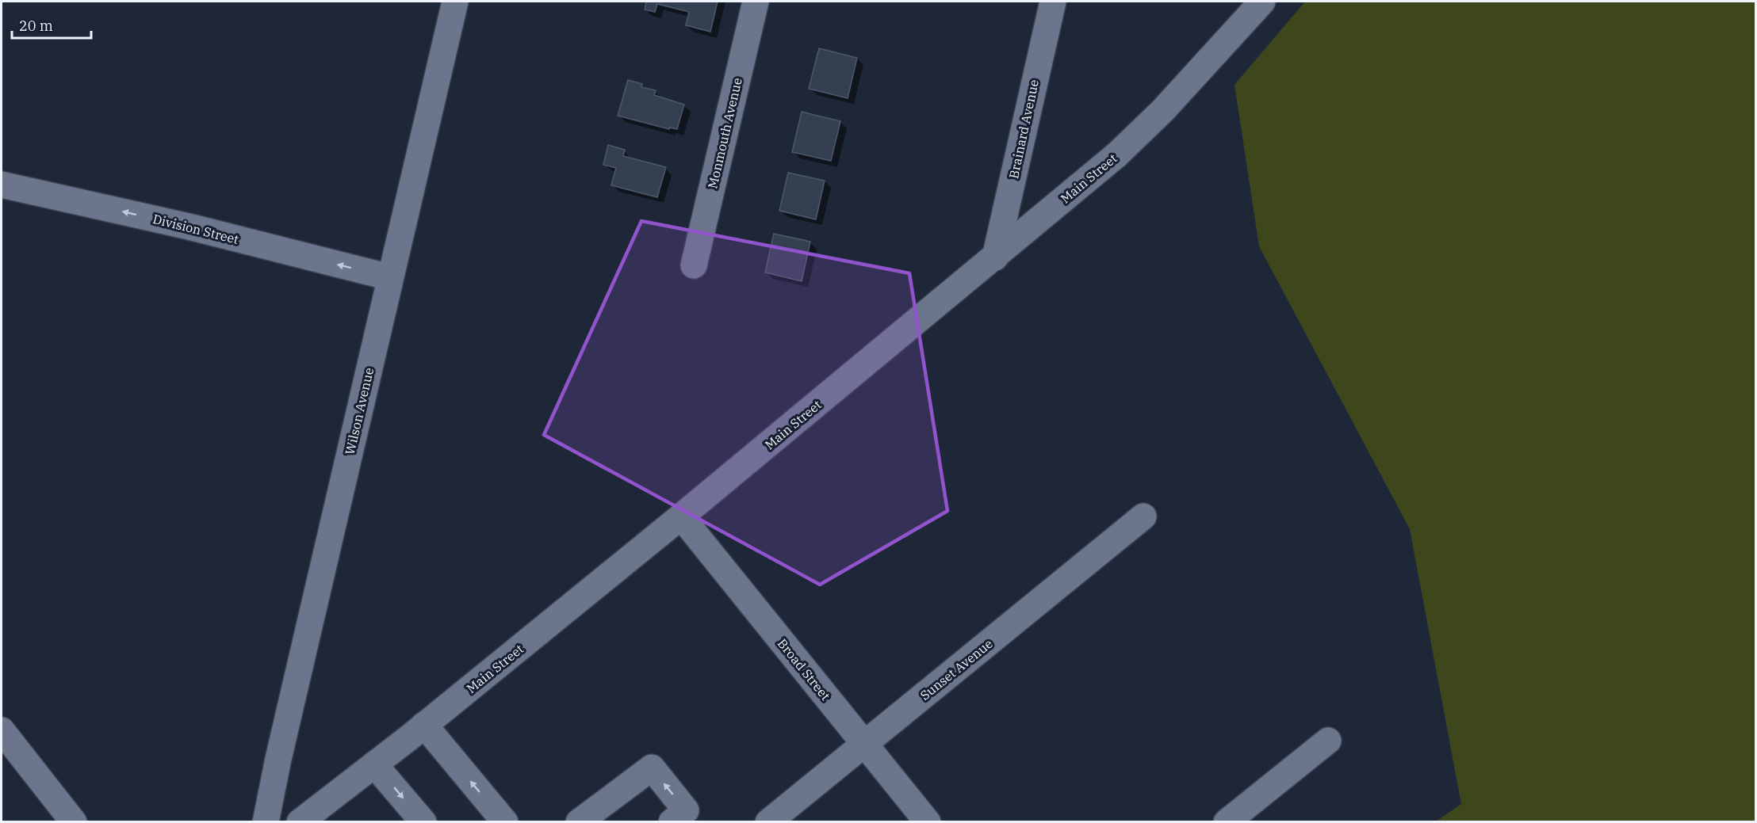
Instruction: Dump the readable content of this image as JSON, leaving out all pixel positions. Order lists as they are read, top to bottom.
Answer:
{
  "streets": {
    "street": [
      "Brainard Avenue",
      "Monmouth Avenue",
      "Main Street",
      "Division Street",
      "Wilson Avenue",
      "Broad Street",
      "Sunset Avenue"
    ]
  },
  "crossings": [
    ["Brainard Avenue", "Main Street"],
    ["Main Street", "Broad Street"],
    ["Division Street", "Wilson Avenue"],
    ["Broad Street", "Sunset Avenue"]
  ],
  "one_way": ["Division Street"],
  "scale_bar": "20 m"
}
